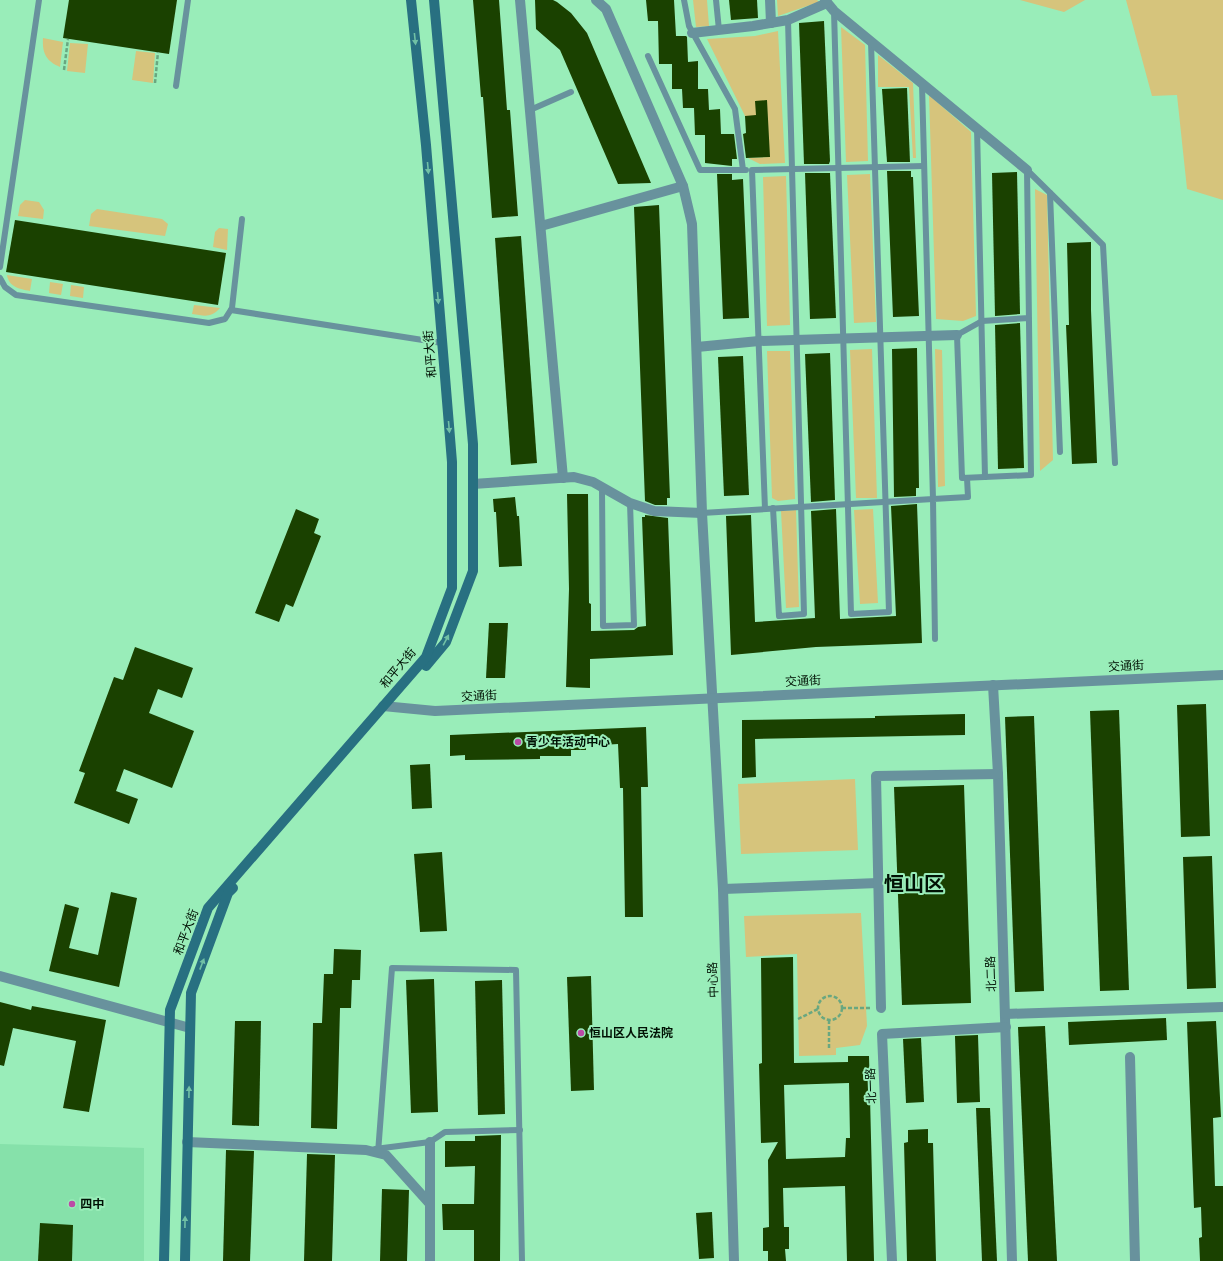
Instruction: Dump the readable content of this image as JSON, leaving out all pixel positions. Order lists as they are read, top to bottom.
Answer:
{
  "streets": {
    "main road": ["和平大街"],
    "street": [
      "交通街",
      "北二路",
      "中心路",
      "北一路"
    ]
  },
  "crossings": [
    ["和平大街", "交通街"],
    ["交通街", "北二路"],
    ["交通街", "中心路"],
    ["北二路", "北一路"]
  ],
  "districts": ["恒山区"],
  "places": ["青少年活动中心", "恒山区人民法院", "四中"]
}
